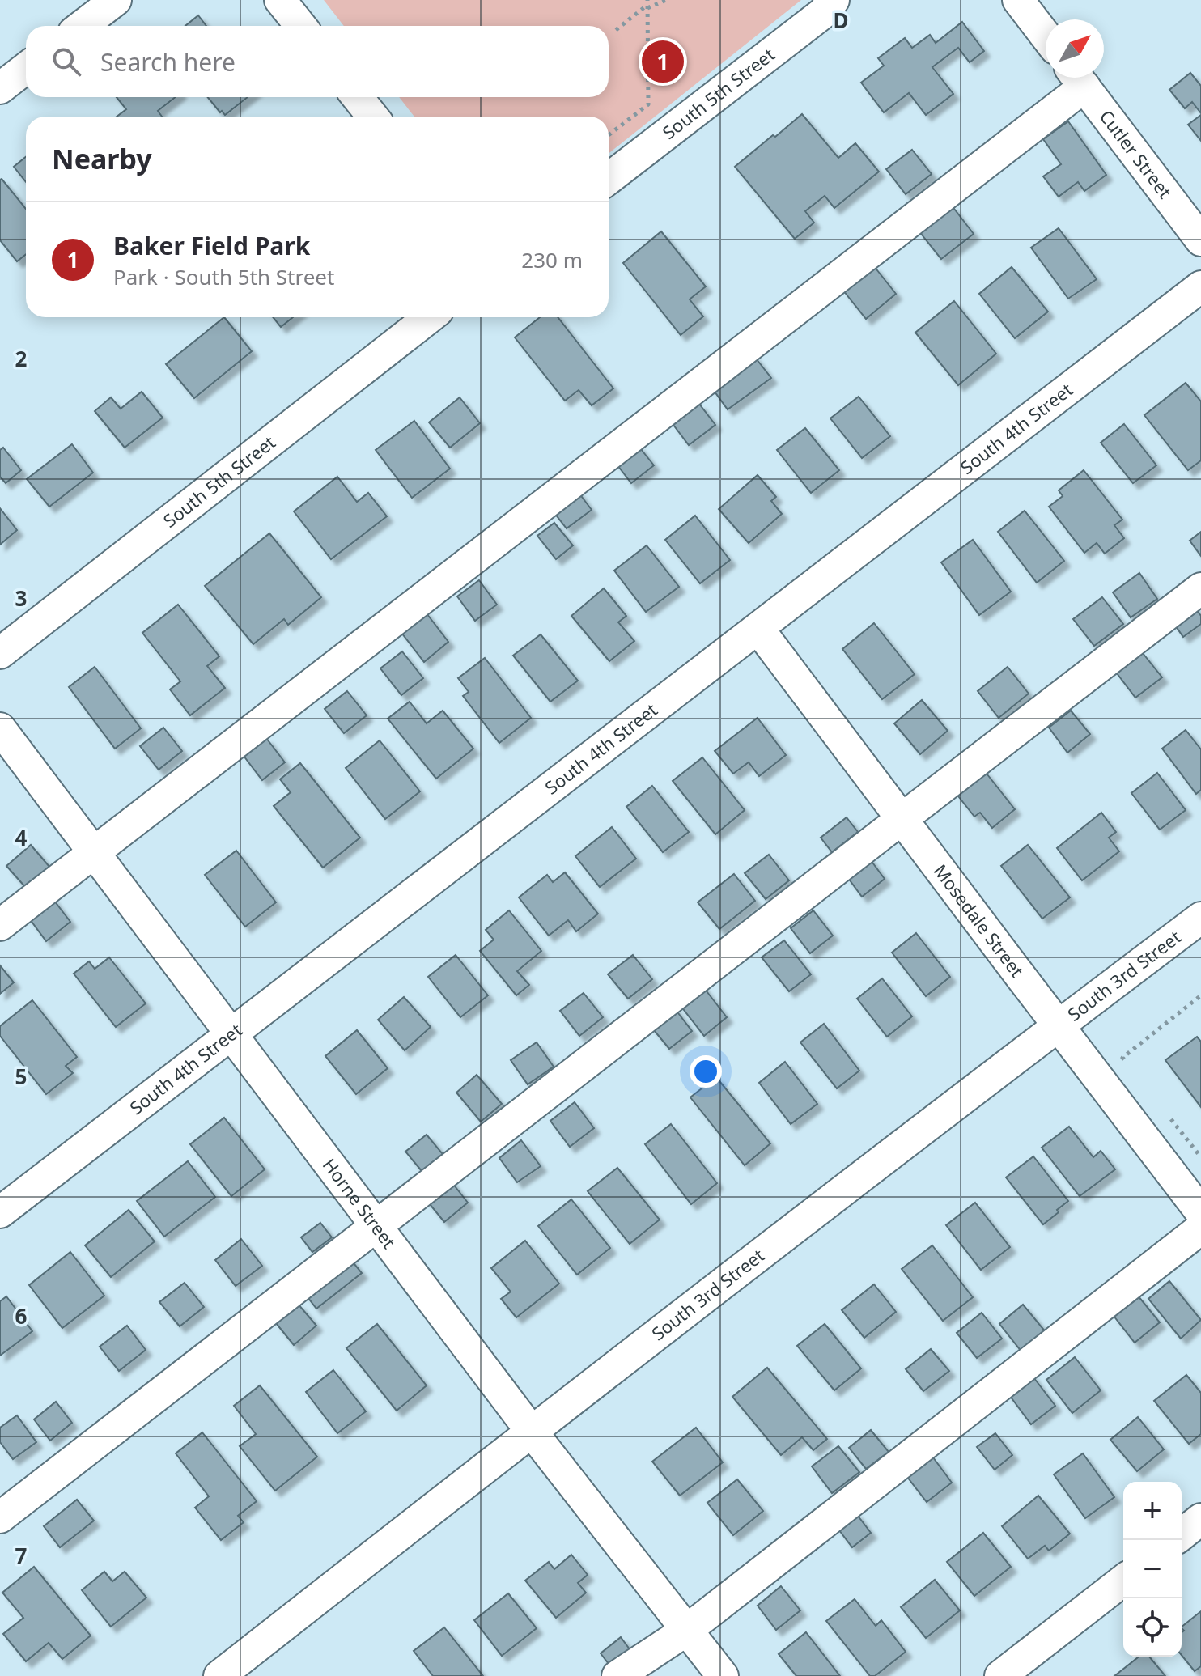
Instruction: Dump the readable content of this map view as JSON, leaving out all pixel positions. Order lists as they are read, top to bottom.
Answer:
{
  "streets": {
    "street": [
      "South 5th Street",
      "Cutler Street",
      "South 4th Street",
      "Mosedale Street",
      "South 3rd Street",
      "Horne Street"
    ]
  },
  "crossings": [
    ["South 4th Street", "Mosedale Street"],
    ["South 4th Street", "Horne Street"],
    ["Mosedale Street", "South 3rd Street"],
    ["South 3rd Street", "Horne Street"]
  ],
  "north": "top right",
  "page": {
    "search": "Search here",
    "pins": "1",
    "heading": "Nearby",
    "list": [
      {
        "mark": "1",
        "name": "Baker Field Park",
        "note": "Park · South 5th Street",
        "value": "230 m"
      }
    ],
    "map_buttons": ["+", "−"]
  },
  "grid": {
    "columns": ["D"],
    "rows": [
      "2",
      "3",
      "4",
      "5",
      "6",
      "7"
    ]
  }
}
